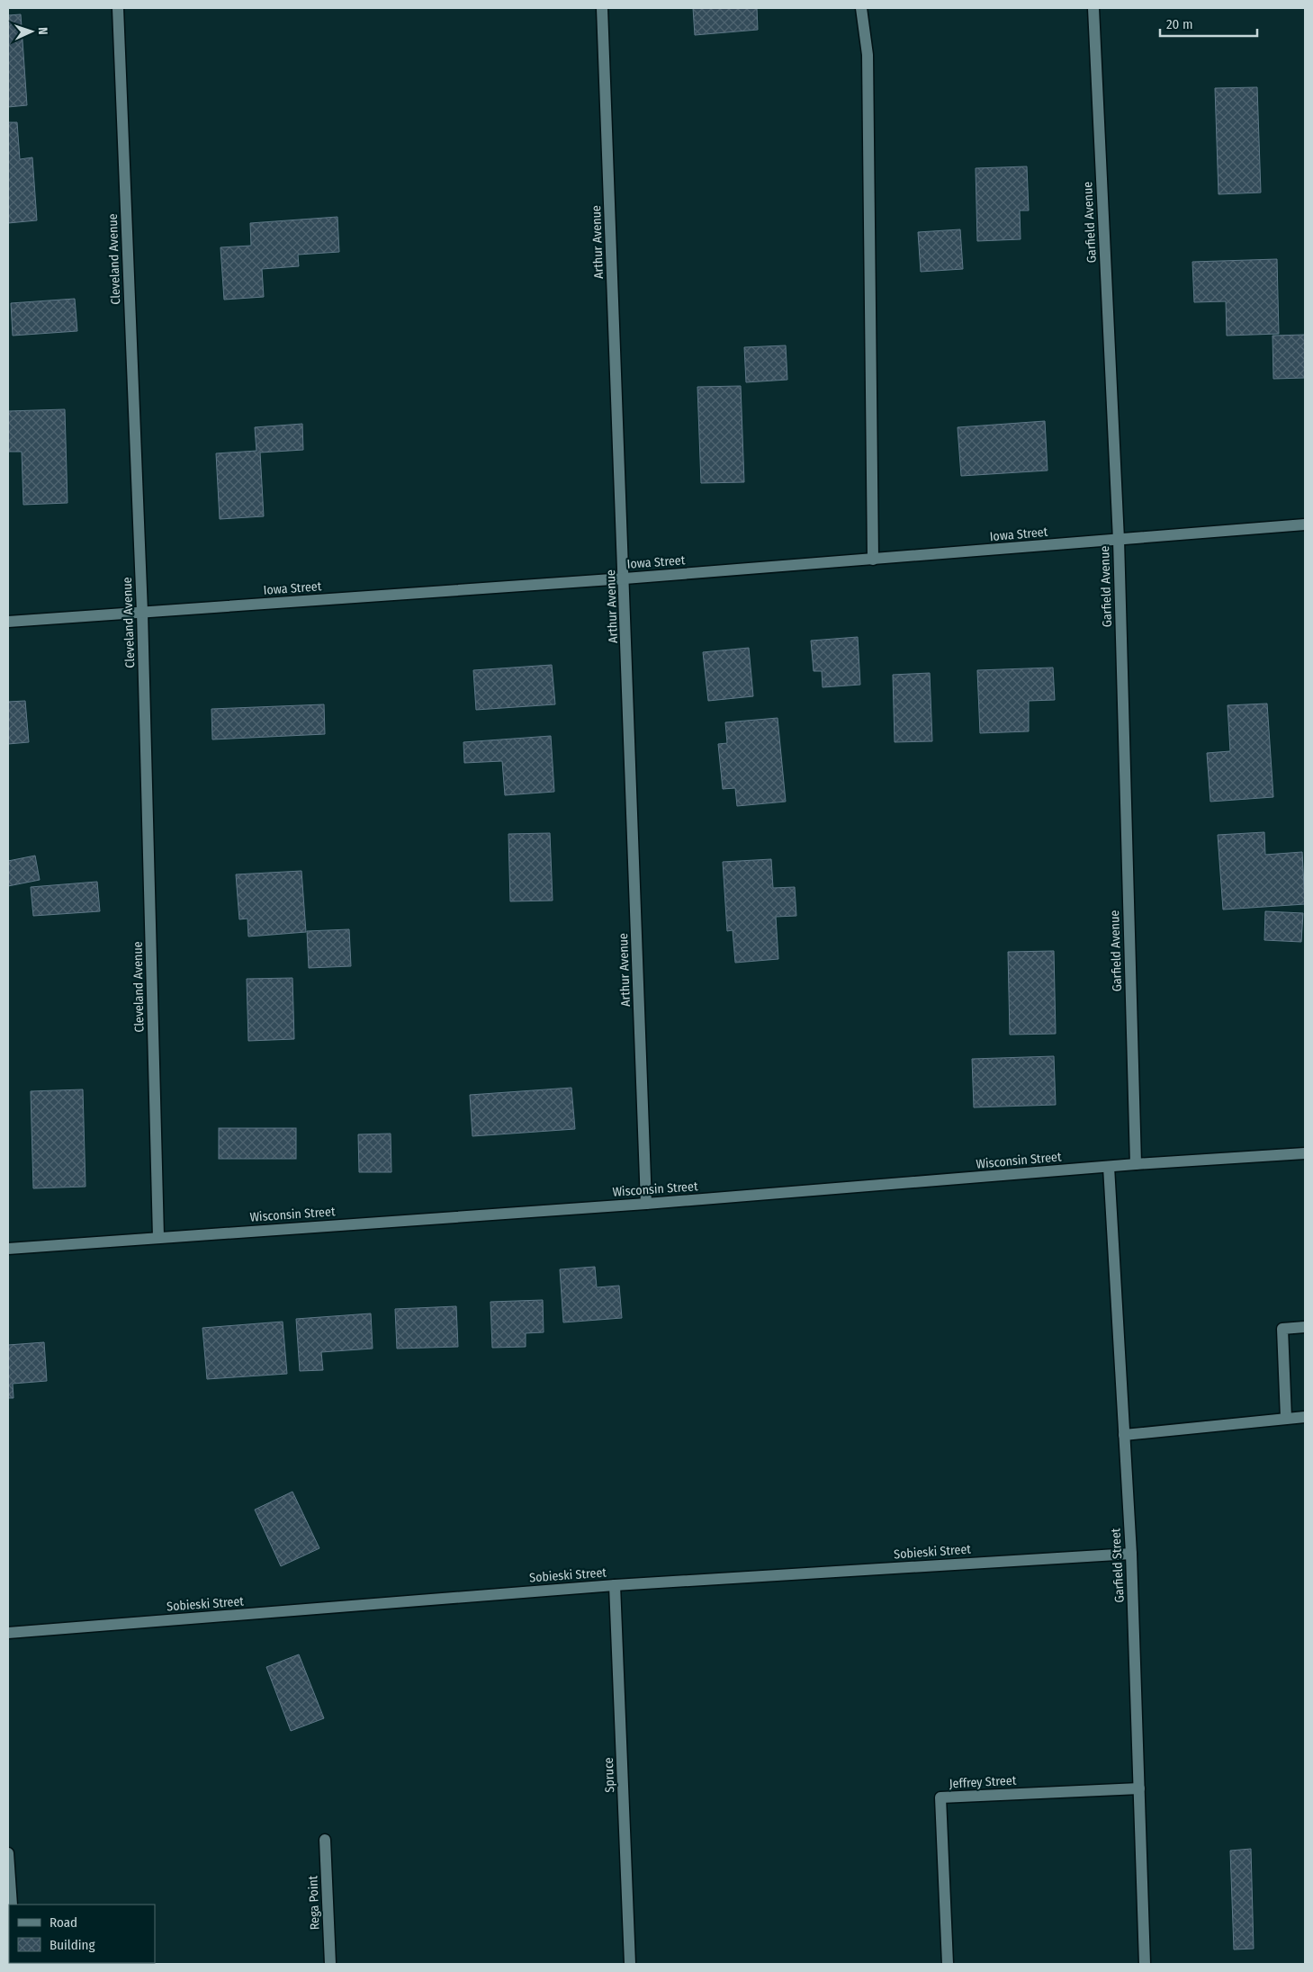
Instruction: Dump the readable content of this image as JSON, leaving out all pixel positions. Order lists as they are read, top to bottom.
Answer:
{
  "streets": {
    "street": [
      "Garfield Avenue",
      "Arthur Avenue",
      "Cleveland Avenue",
      "Iowa Street",
      "Wisconsin Street",
      "Sobieski Street",
      "Garfield Street",
      "Spruce",
      "Jeffrey Street",
      "Rega Point"
    ]
  },
  "crossings": [
    ["Garfield Avenue", "Iowa Street"],
    ["Garfield Avenue", "Wisconsin Street"],
    ["Arthur Avenue", "Iowa Street"],
    ["Arthur Avenue", "Wisconsin Street"],
    ["Cleveland Avenue", "Iowa Street"],
    ["Cleveland Avenue", "Wisconsin Street"],
    ["Wisconsin Street", "Garfield Street"],
    ["Sobieski Street", "Garfield Street"],
    ["Sobieski Street", "Spruce"],
    ["Garfield Street", "Jeffrey Street"]
  ],
  "legend": ["Road", "Building"],
  "scale_bar": "20 m",
  "north": "right"
}
